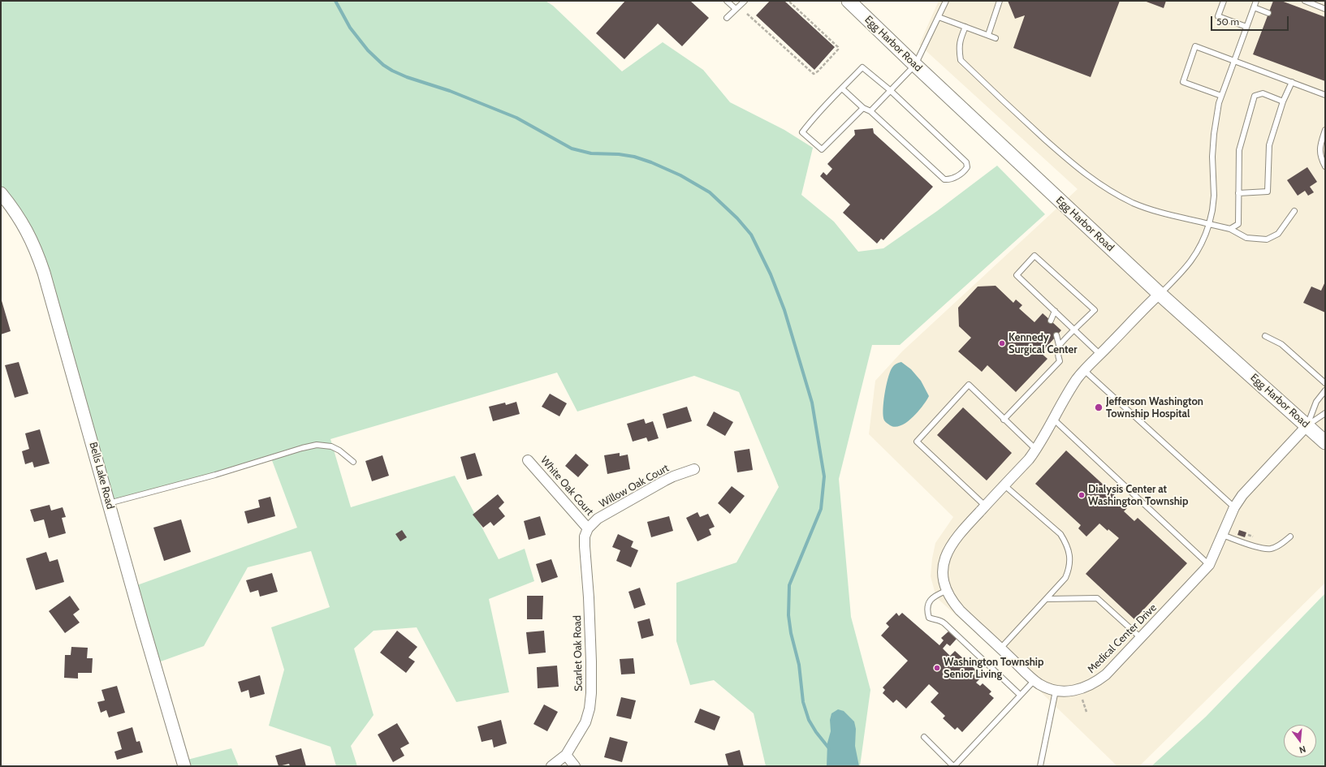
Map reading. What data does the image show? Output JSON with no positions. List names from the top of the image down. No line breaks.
{"streets":{"main road":["Egg Harbor Road"],"street":["Bells Lake Road","White Oak Court","Willow Oak Court","Medical Center Drive","Scarlet Oak Road"]},"crossings":[["Egg Harbor Road","Medical Center Drive"],["White Oak Court","Willow Oak Court"],["White Oak Court","Scarlet Oak Road"],["Willow Oak Court","Scarlet Oak Road"]],"places":["Kennedy Surgical Center","Jefferson Washington Township Hospital","Dialysis Center at Washington Township","Washington Township Senior Living"],"scale_bar":"50 m","north":"bottom"}
